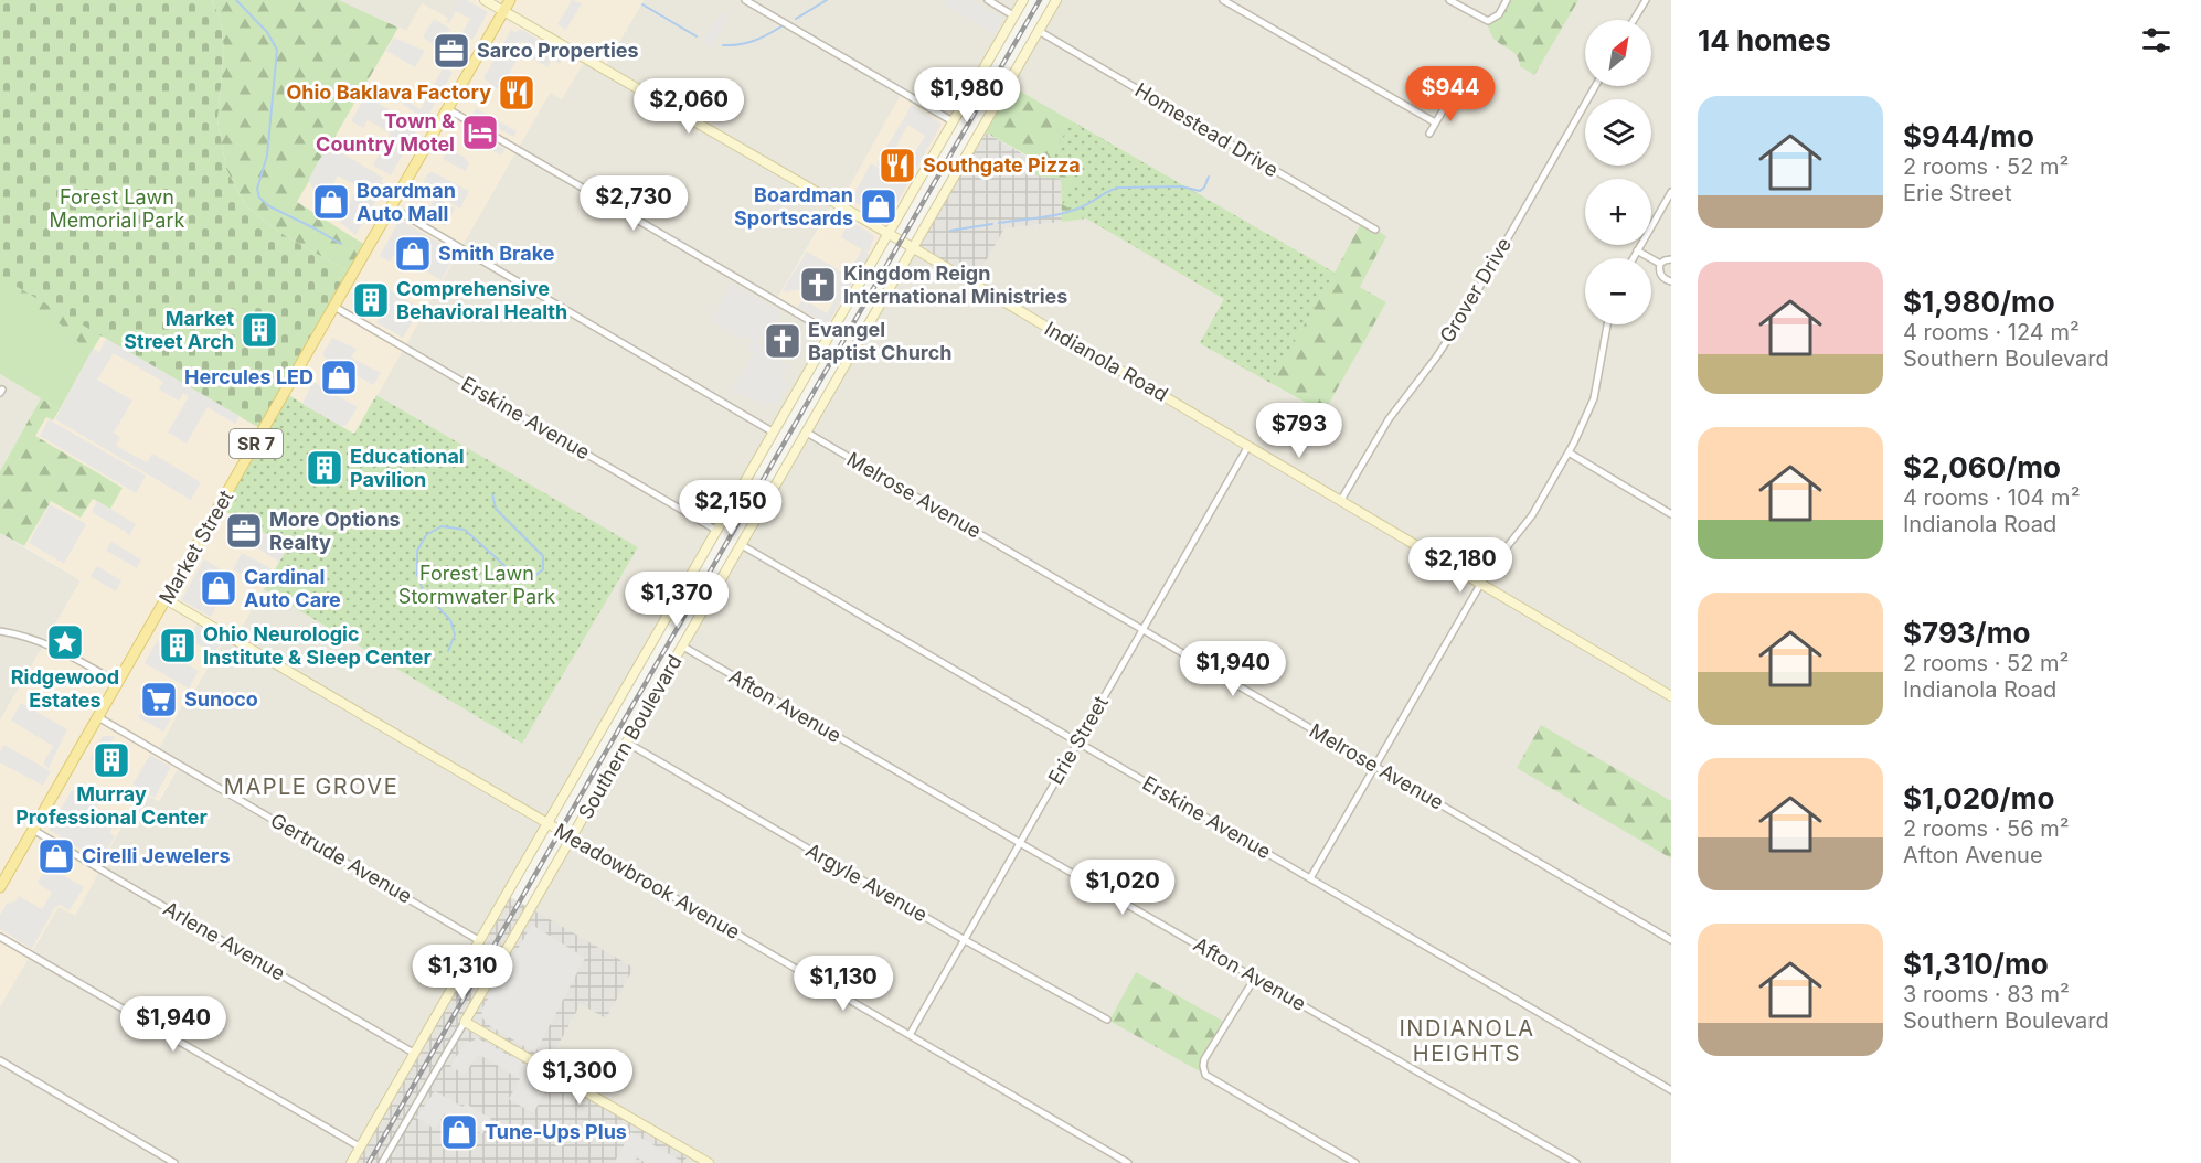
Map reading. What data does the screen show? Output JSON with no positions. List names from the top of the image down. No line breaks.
{"streets":{"main road":["SR 7","Market Street"],"street":["Homestead Drive","Grover Drive","Indianola Road","Erskine Avenue","Melrose Avenue","Afton Avenue","Southern Boulevard","Erie Street","Gertrude Avenue","Meadowbrook Avenue","Argyle Avenue","Arlene Avenue"]},"crossings":[["Homestead Drive","Southern Boulevard"],["Grover Drive","Indianola Road"],["Indianola Road","Market Street"],["Indianola Road","Southern Boulevard"],["Indianola Road","Erie Street"],["Erskine Avenue","Market Street"],["Erskine Avenue","Southern Boulevard"],["Erskine Avenue","Erie Street"],["Melrose Avenue","Southern Boulevard"],["Melrose Avenue","Erie Street"],["Market Street","Gertrude Avenue"],["Market Street","Meadowbrook Avenue"],["Market Street","Arlene Avenue"],["Afton Avenue","Southern Boulevard"],["Afton Avenue","Erie Street"],["Southern Boulevard","Gertrude Avenue"],["Southern Boulevard","Meadowbrook Avenue"],["Southern Boulevard","Argyle Avenue"],["Southern Boulevard","Arlene Avenue"],["Erie Street","Meadowbrook Avenue"],["Erie Street","Argyle Avenue"]],"districts":["MAPLE GROVE","INDIANOLA HEIGHTS"],"parks":["Forest Lawn Memorial Park","Forest Lawn Stormwater Park"],"places":{"office":["Sarco Properties","More Options Realty"],"restaurant":["Ohio Baklava Factory","Southgate Pizza"],"hotel":["Town & Country Motel"],"shop":["Boardman Auto Mall","Boardman Sportscards","Smith Brake","Hercules LED","Cardinal Auto Care","Cirelli Jewelers","Tune-Ups Plus"],"church":["Kingdom Reign International Ministries","Evangel Baptist Church"],"building":["Comprehensive Behavioral Health","Market Street Arch","Educational Pavilion","Ohio Neurologic Institute & Sleep Center","Murray Professional Center"],"place":["Ridgewood Estates"],"supermarket":["Sunoco"]},"north":"top right","page":{"heading":"14 homes","map_buttons":["+","−"],"price":["$944","$1,980","$2,060","$2,730","$793","$2,150","$2,180","$1,370","$1,940","$1,020","$1,310","$1,130","$1,940","$1,300"],"list":[{"name":"$944/mo","note":"2 rooms · 52 m² · Erie Street"},{"name":"$1,980/mo","note":"4 rooms · 124 m² · Southern Boulevard"},{"name":"$2,060/mo","note":"4 rooms · 104 m² · Indianola Road"},{"name":"$793/mo","note":"2 rooms · 52 m² · Indianola Road"},{"name":"$1,020/mo","note":"2 rooms · 56 m² · Afton Avenue"},{"name":"$1,310/mo","note":"3 rooms · 83 m² · Southern Boulevard"}]}}
